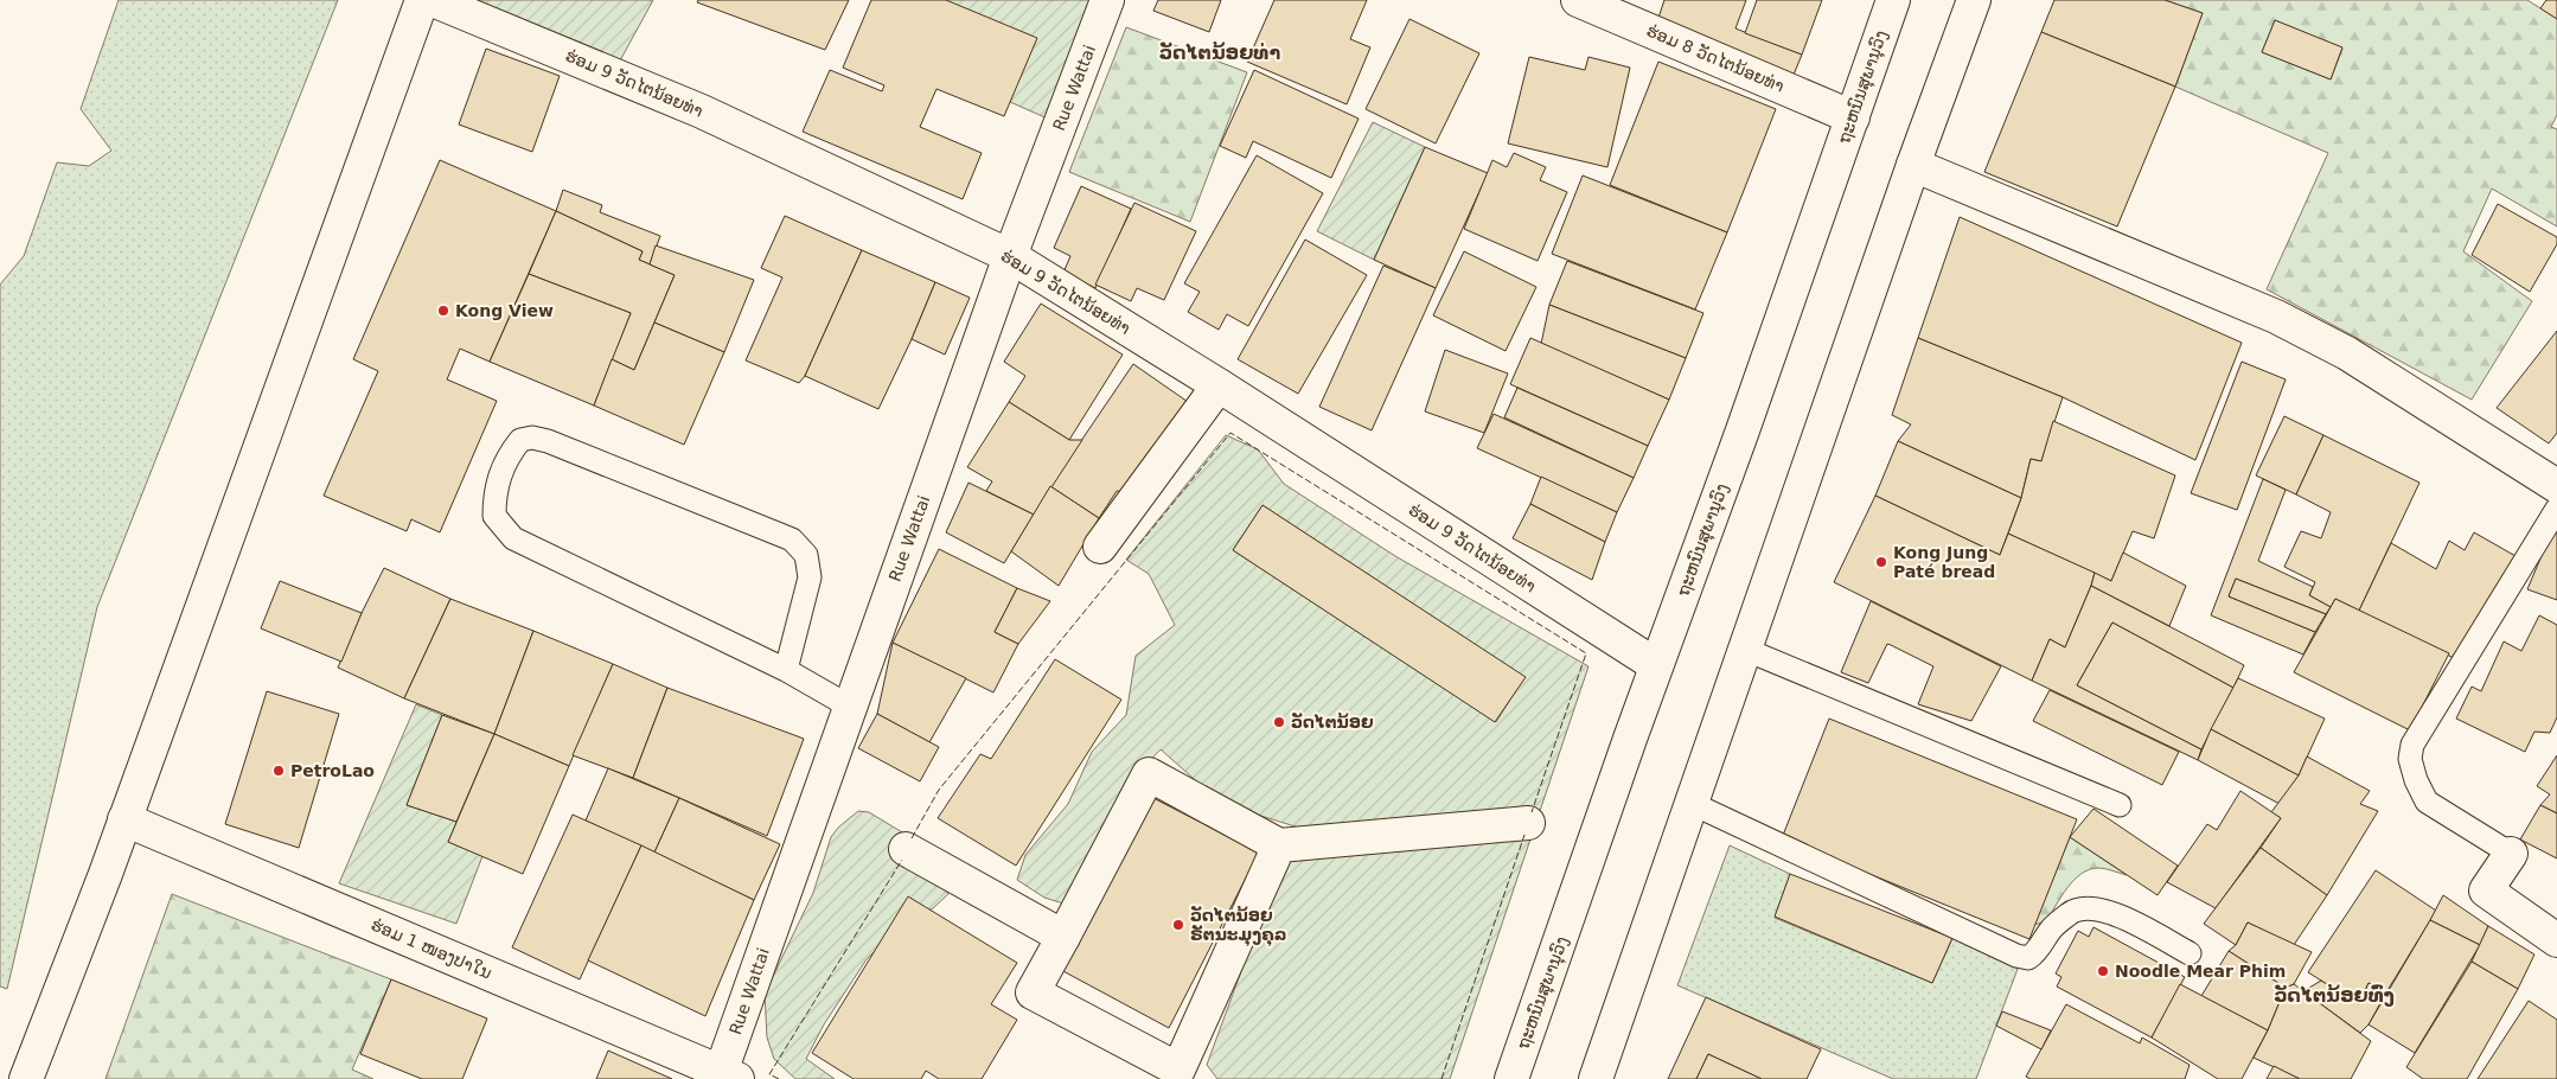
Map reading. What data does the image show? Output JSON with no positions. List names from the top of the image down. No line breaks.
{"streets":{"main road":["ຮ່ອມ 8 ວັດໄຕນ້ອຍທ່າ","ຮ່ອມ 9 ວັດໄຕນ້ອຍທ່າ","ຖະຫນົນສຸພານຸວົງ","Rue Wattai","ຮ່ອມ 1 ໜອງປາໃນ"]},"crossings":[["ຮ່ອມ 8 ວັດໄຕນ້ອຍທ່າ","ຖະຫນົນສຸພານຸວົງ"],["ຮ່ອມ 9 ວັດໄຕນ້ອຍທ່າ","ຖະຫນົນສຸພານຸວົງ"],["ຮ່ອມ 9 ວັດໄຕນ້ອຍທ່າ","Rue Wattai"],["Rue Wattai","ຮ່ອມ 1 ໜອງປາໃນ"]],"districts":["ວັດໄຕນ້ອຍທ່າ","ວັດໄຕນ້ອຍທົ່ງ"],"places":["Kong View","Kong Jung Paté bread","ວັດໄຕນ້ອຍ","PetroLao","ວັດໄຕນ້ອຍ ຣັຕນະມຸງຄຸລ","Noodle Mear Phim"]}
